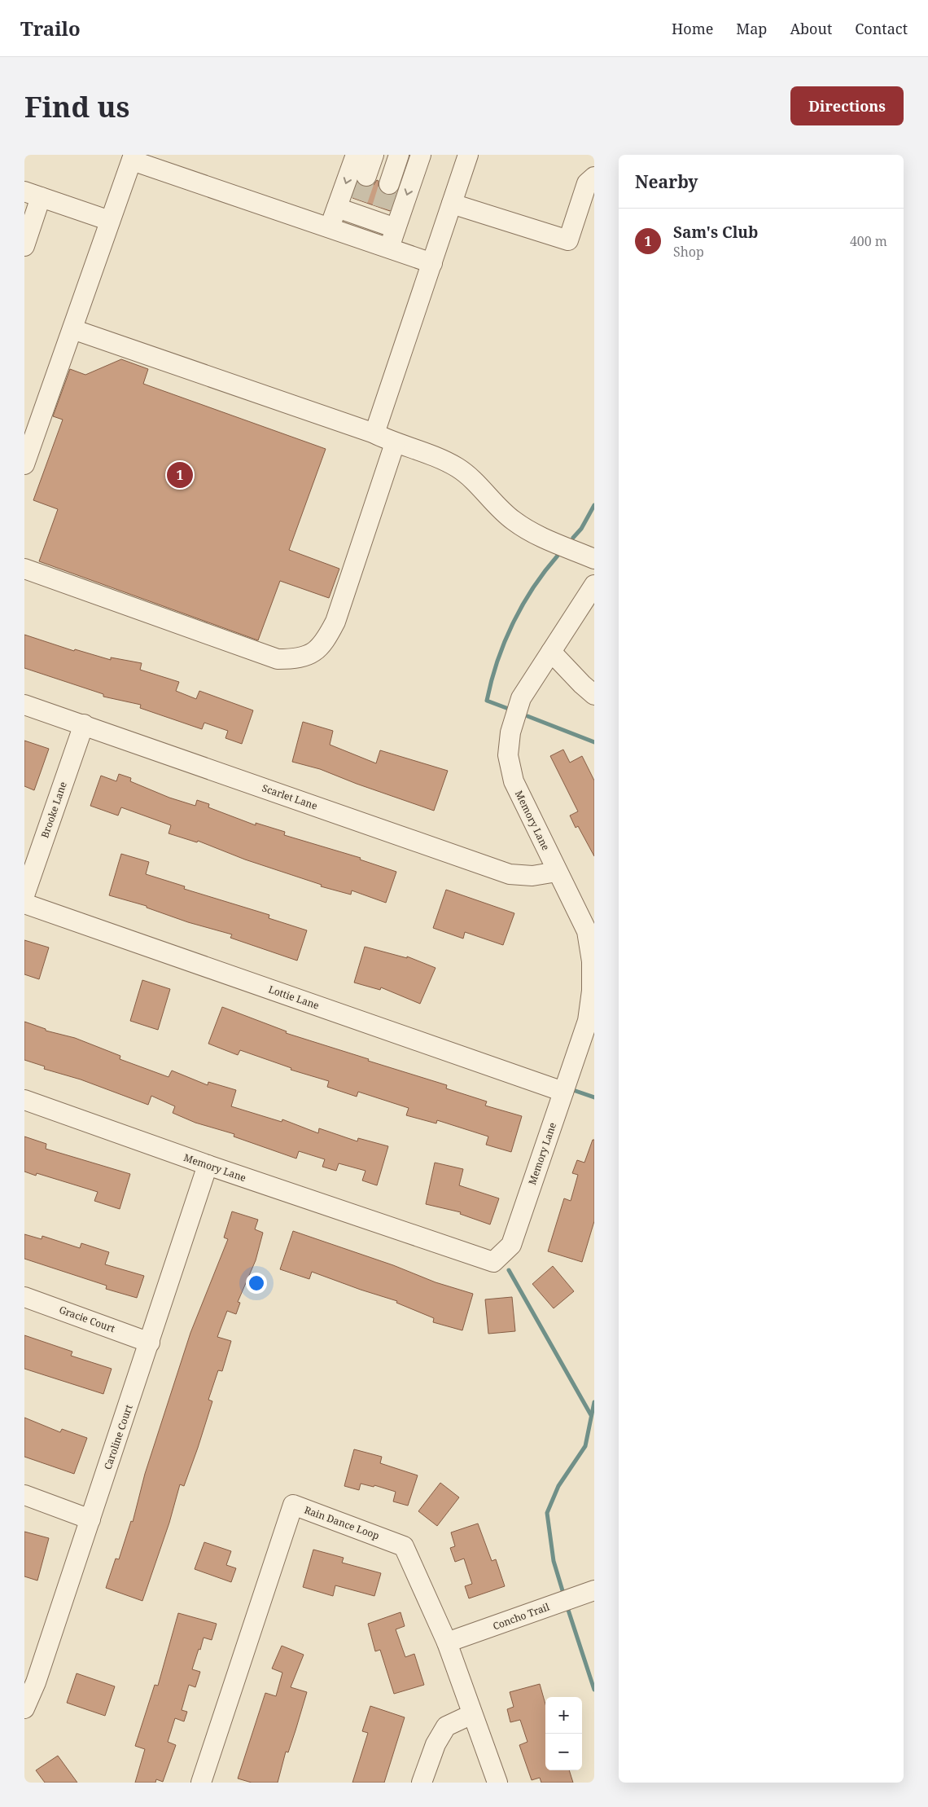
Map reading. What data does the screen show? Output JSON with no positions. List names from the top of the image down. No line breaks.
{"streets":{"street":["Scarlet Lane","Brooke Lane","Memory Lane","Lottie Lane","Gracie Court","Caroline Court","Rain Dance Loop","Concho Trail"]},"crossings":[["Scarlet Lane","Brooke Lane"],["Scarlet Lane","Memory Lane"],["Memory Lane","Lottie Lane"],["Memory Lane","Caroline Court"],["Gracie Court","Caroline Court"],["Rain Dance Loop","Concho Trail"]],"page":{"header":"Trailo","nav":["Home","Map","About","Contact"],"buttons":"Directions","title":"Find us","heading":"Nearby","list":[{"mark":"1","name":"Sam's Club","note":"Shop","value":"400 m"}],"pins":"1","map_buttons":["+","−"]}}
